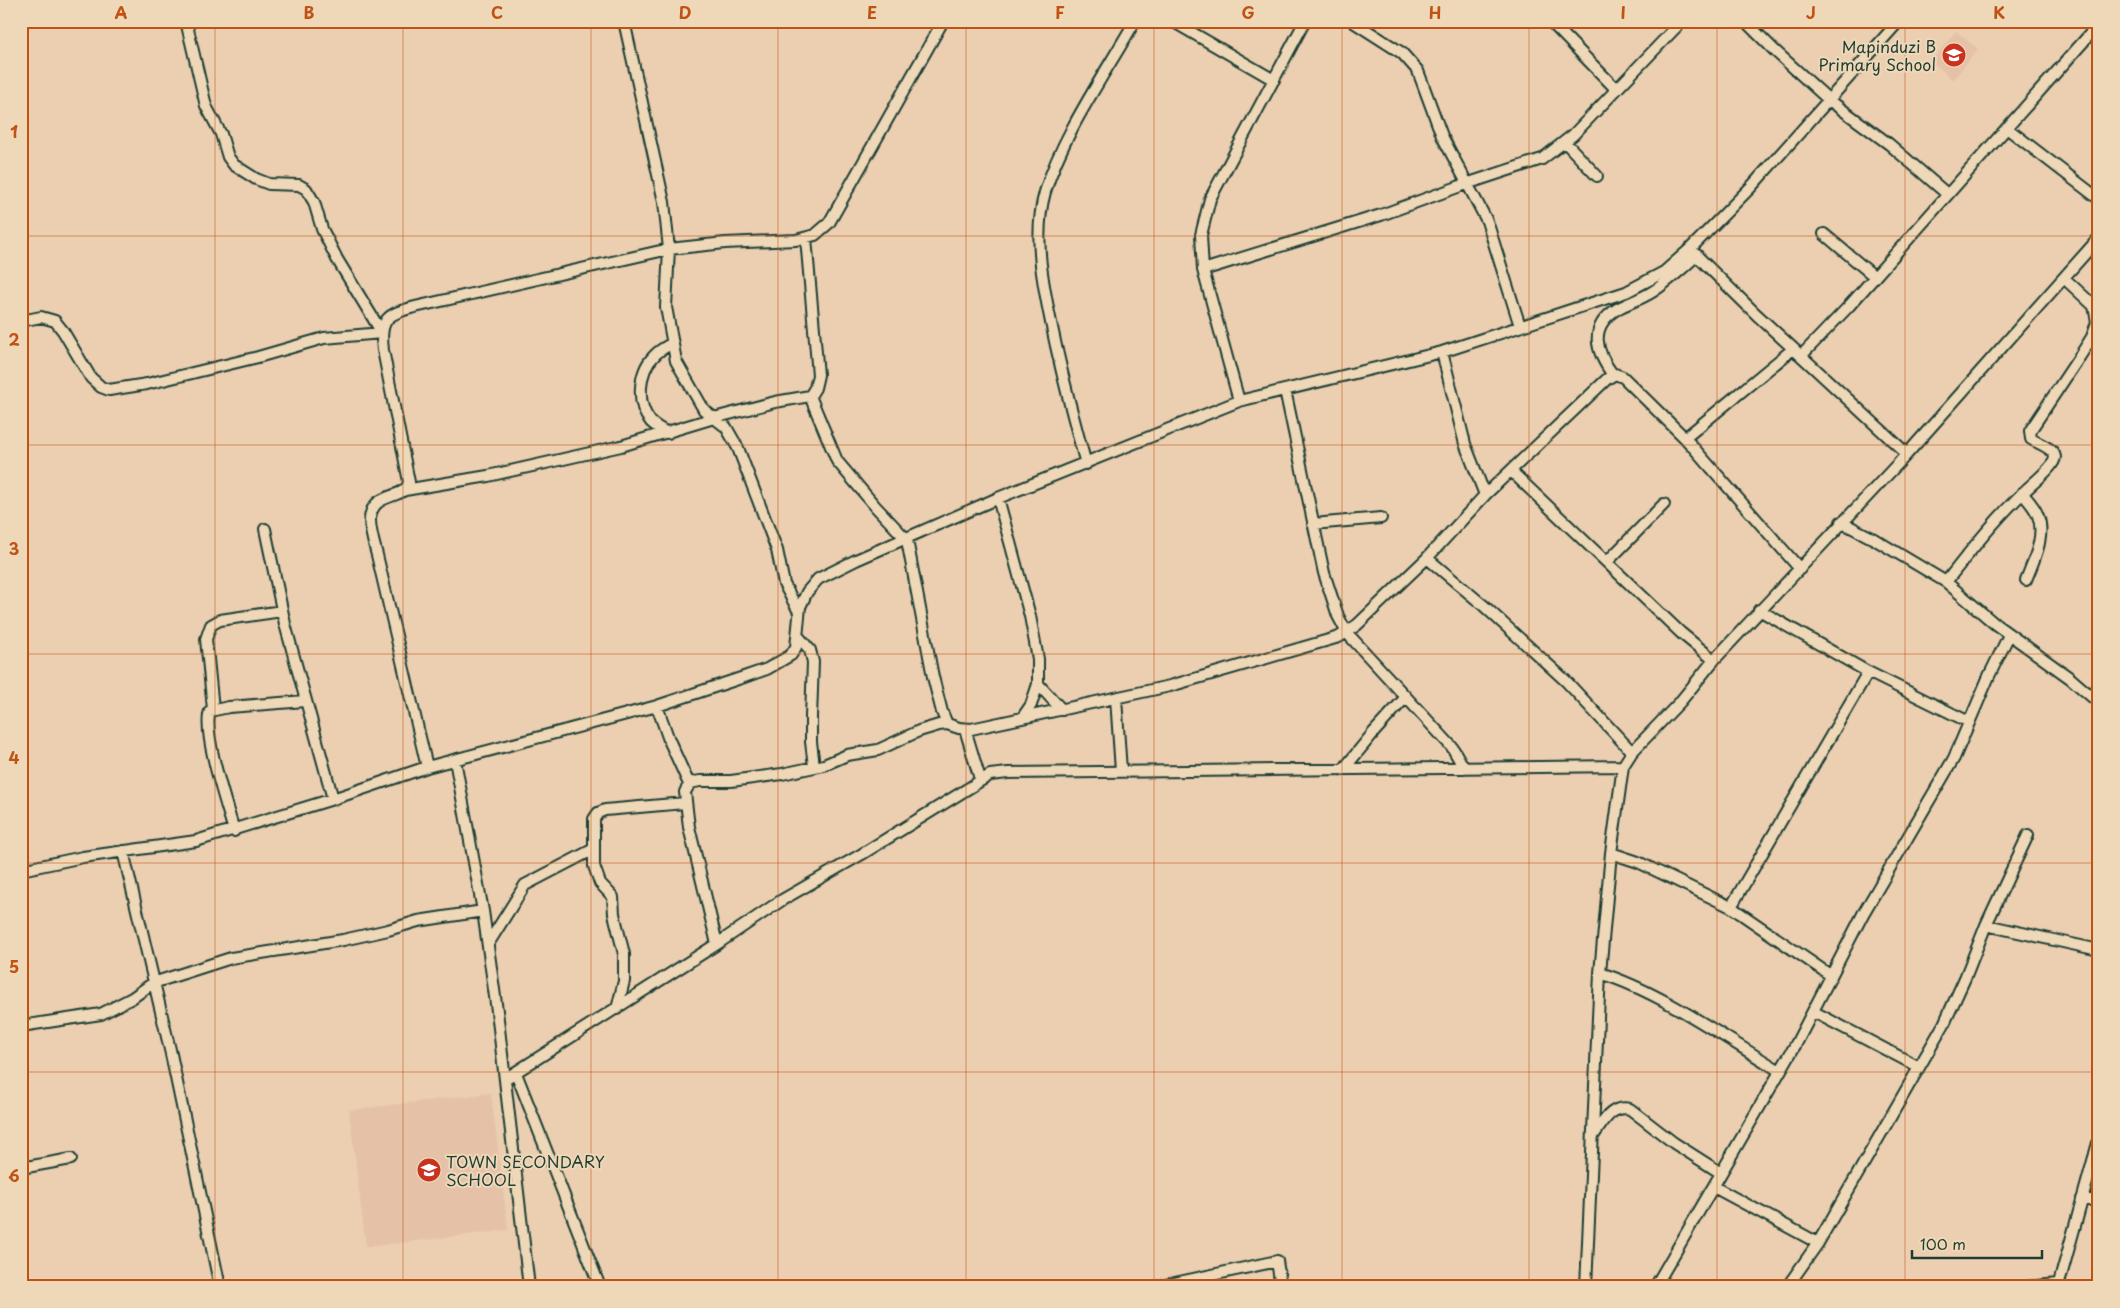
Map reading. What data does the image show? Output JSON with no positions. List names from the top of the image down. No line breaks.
{"places":{"school or university":["Mapinduzi B Primary School","TOWN SECONDARY SCHOOL"]},"scale_bar":"100 m","grid":{"columns":["A","B","C","D","E","F","G","H","I","J","K"],"rows":["1","2","3","4","5","6"]}}
